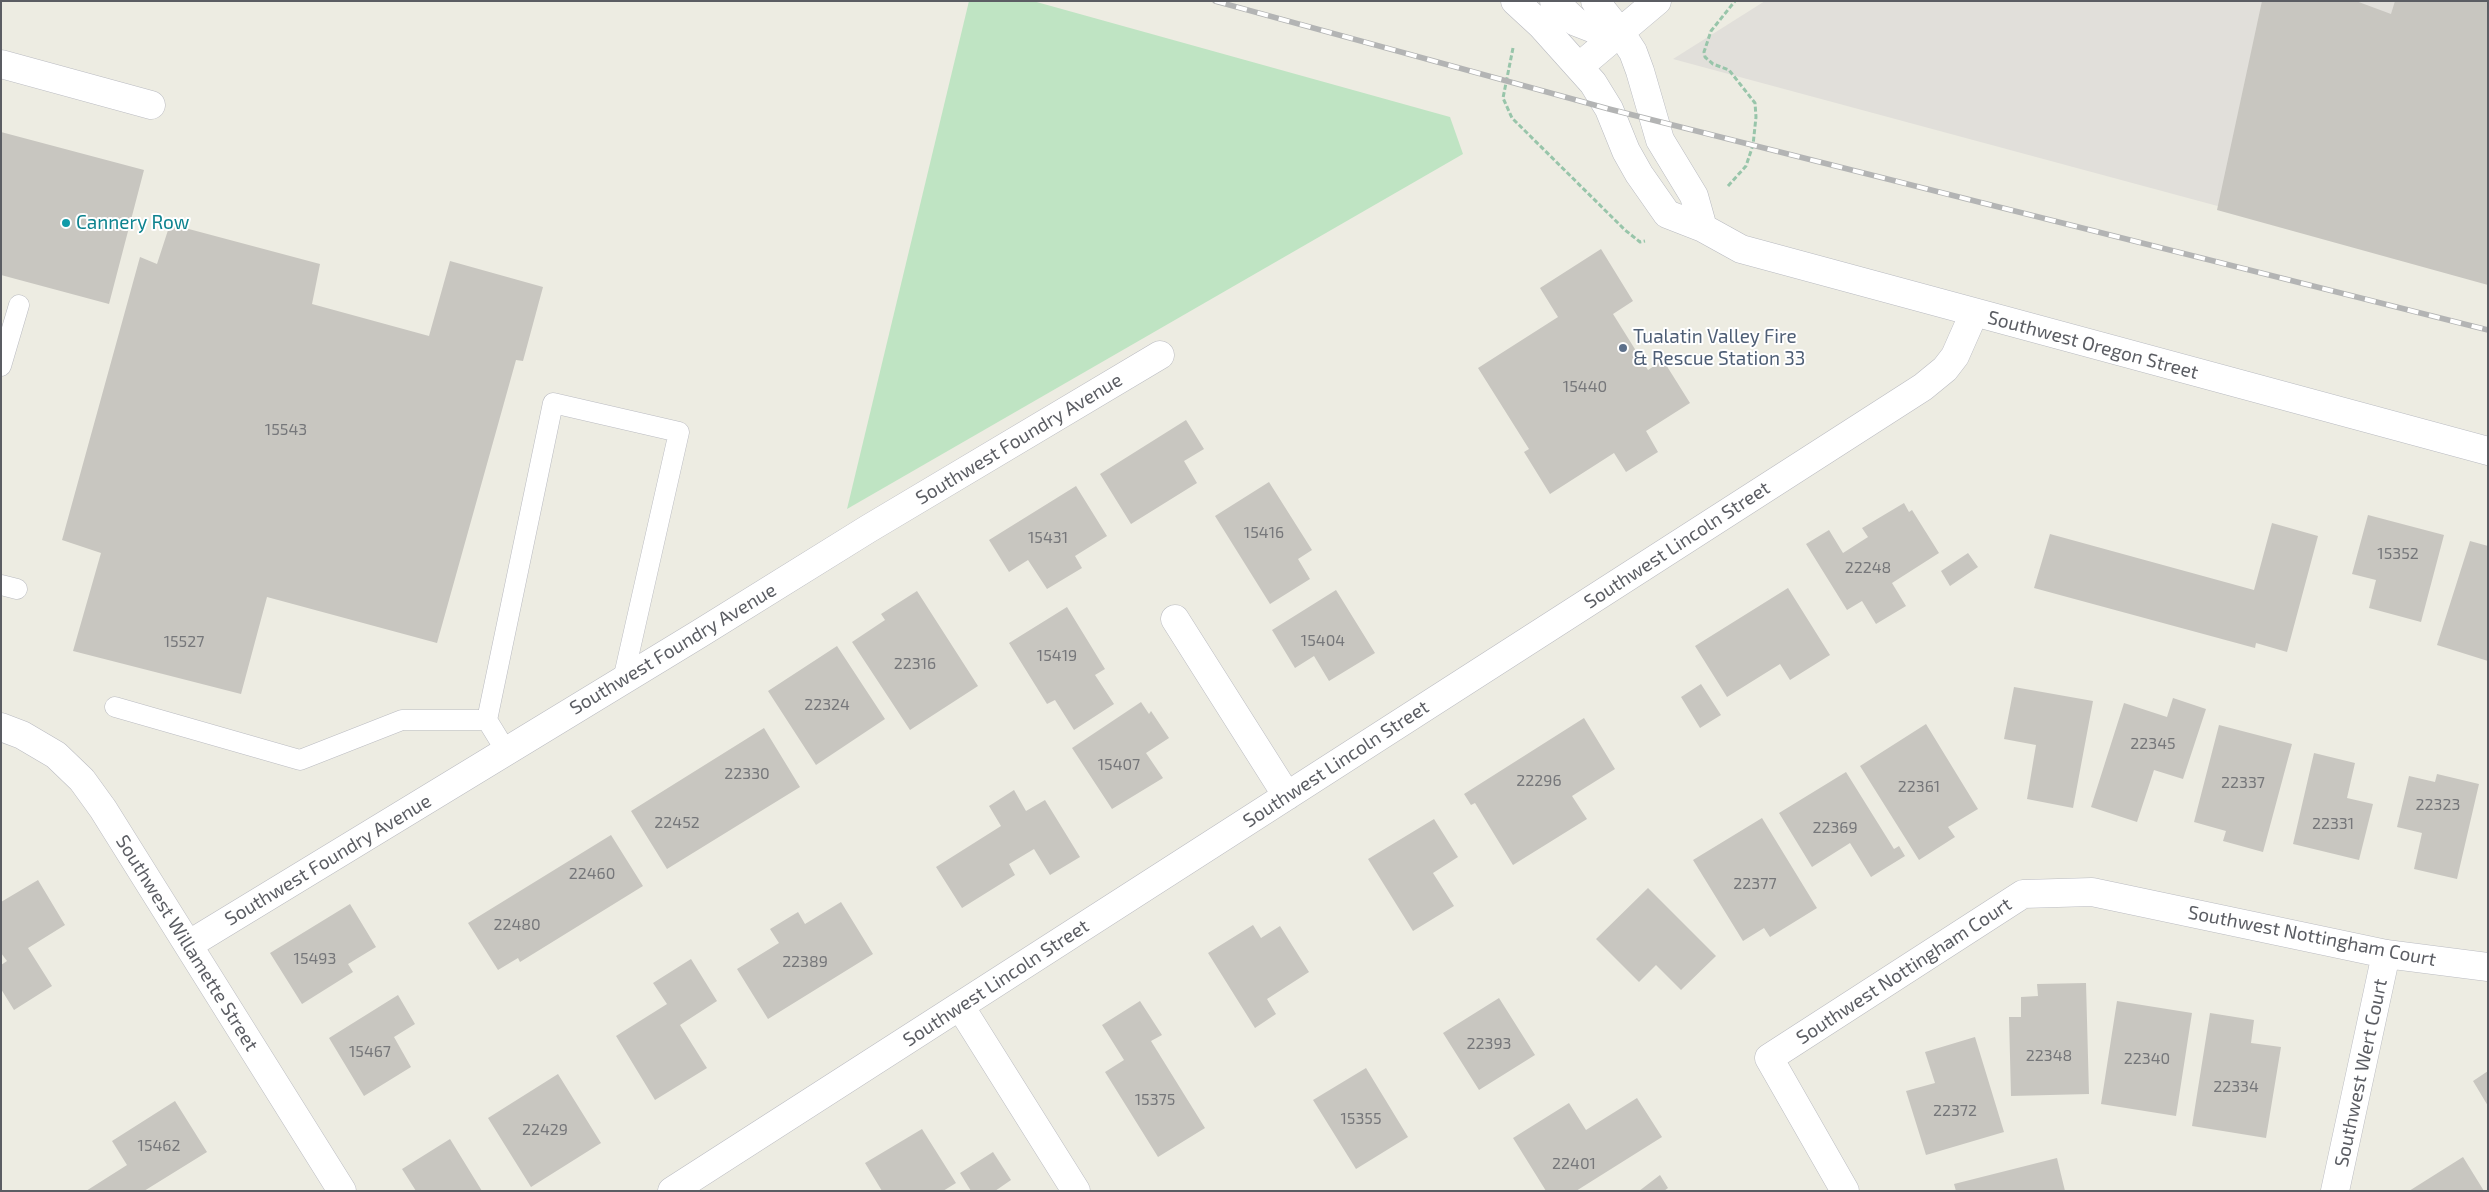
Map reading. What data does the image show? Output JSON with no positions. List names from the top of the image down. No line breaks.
{"streets":{"street":["Southwest Oregon Street","Southwest Foundry Avenue","Southwest Lincoln Street","Southwest Nottingham Court","Southwest Willamette Street","Southwest Wert Court"]},"crossings":[["Southwest Oregon Street","Southwest Lincoln Street"],["Southwest Foundry Avenue","Southwest Willamette Street"],["Southwest Nottingham Court","Southwest Wert Court"]],"places":["Cannery Row","Tualatin Valley Fire & Rescue Station 33"],"house_numbers":["15440","15543","15416","15431","15352","22248","15404","15527","15419","22316","22324","22345","15407","22330","22296","22337","22361","22323","22452","22331","22369","22460","22377","22480","15493","22389","22393","15467","22348","22340","22334","15375","22372","15355","22429","15462","22401"]}
